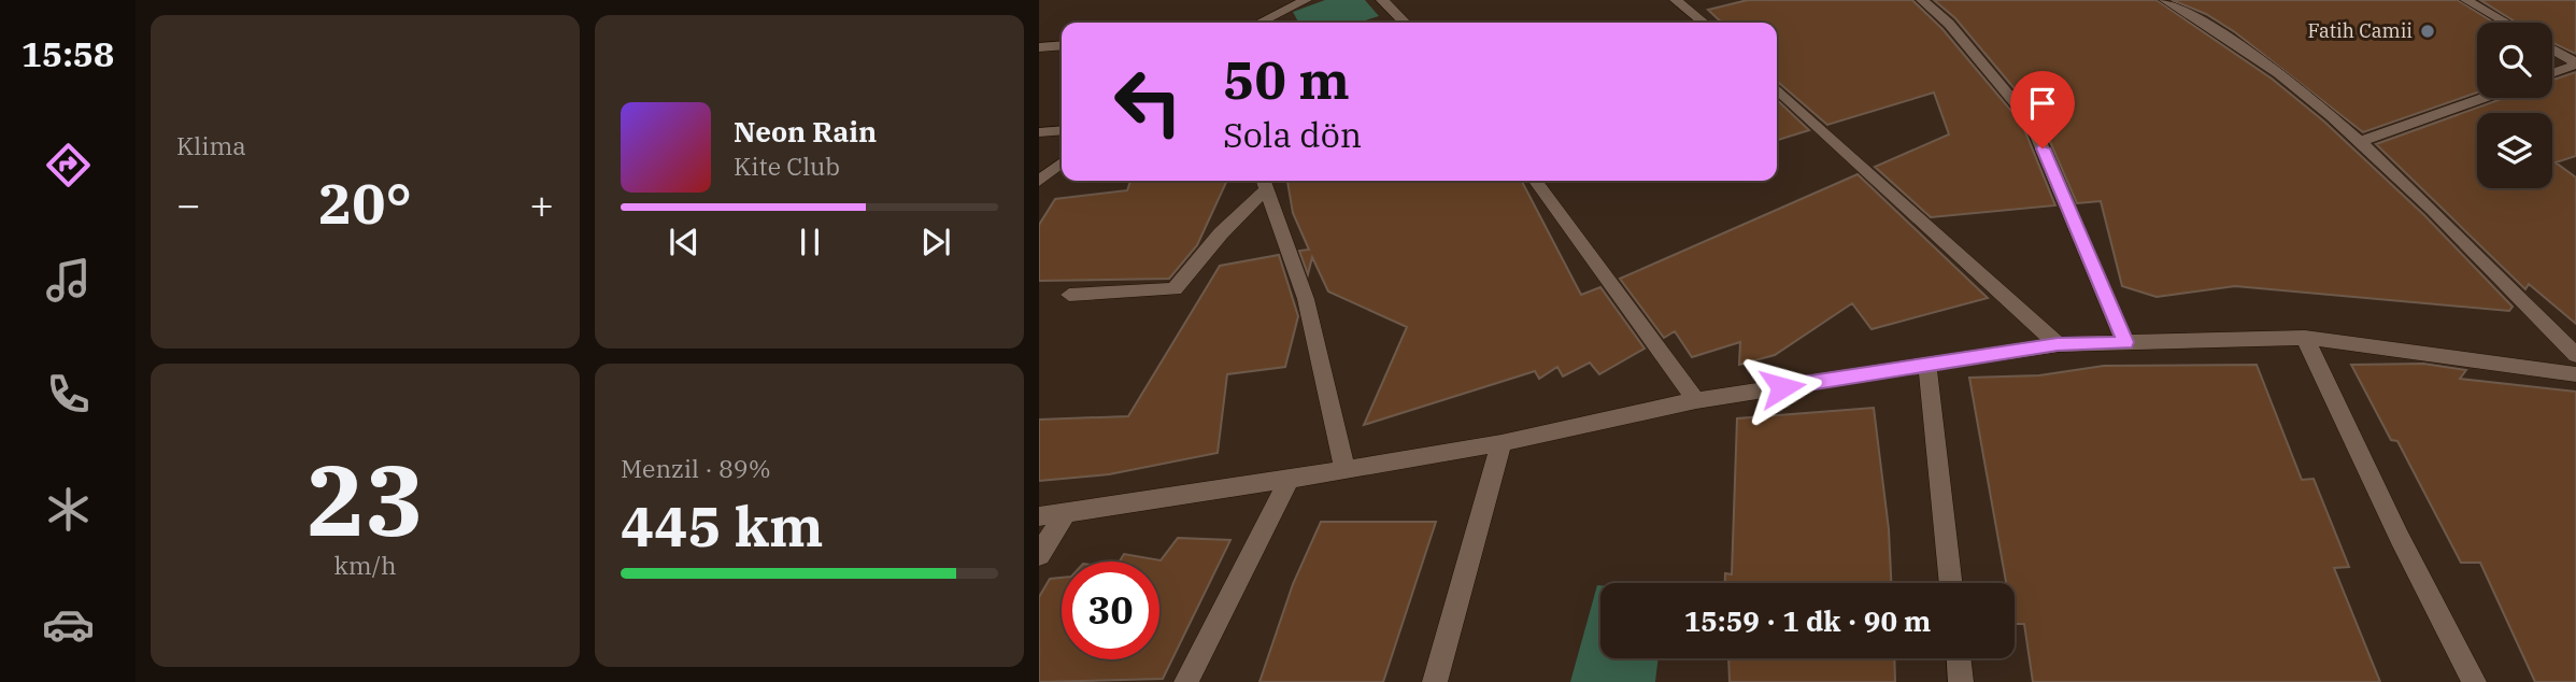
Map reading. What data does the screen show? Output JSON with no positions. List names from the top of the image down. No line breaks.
{"places":["Fatih Camii"],"page":{"tabs":"15:58","tile":["Klima",["23","km/h"],["Menzil · 89%","445 km"]],"turn":["50 m","Sola dön"],"song":["Neon Rain","Kite Club"],"heat":["−","20°","+"],"limit":"30","trip":"15:59 · 1 dk · 90 m"}}
